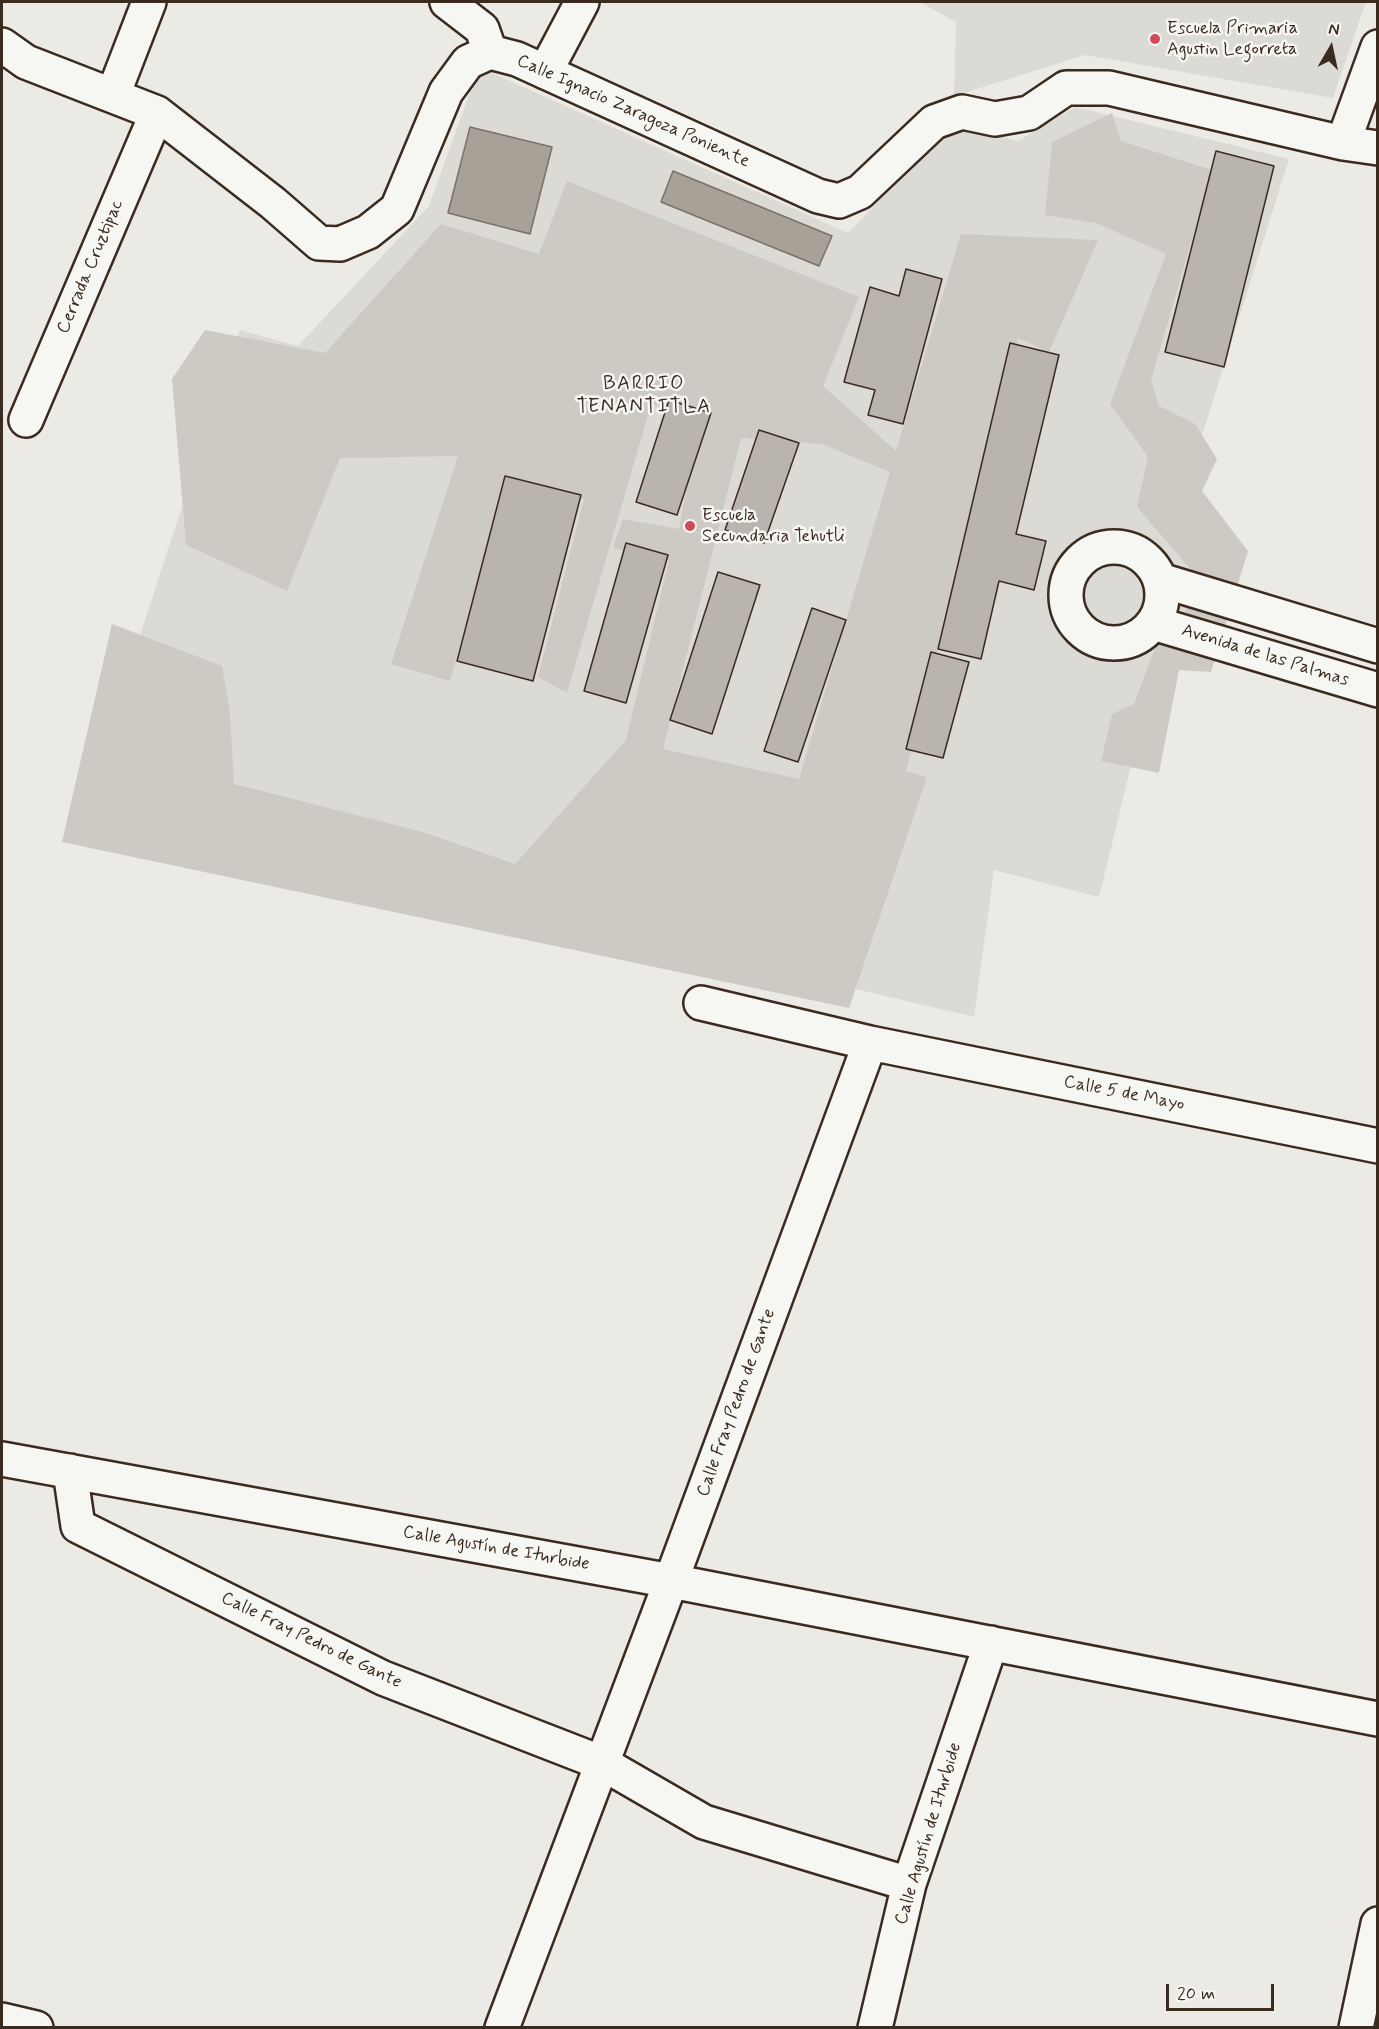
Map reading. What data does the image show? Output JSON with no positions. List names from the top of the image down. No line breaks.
{"streets":{"street":["Calle Ignacio Zaragoza Poniente","Cerrada Cruztipac","Avenida de las Palmas","Calle 5 de Mayo","Calle Fray Pedro de Gante","Calle Agustín de Iturbide"]},"crossings":[["Calle 5 de Mayo","Calle Fray Pedro de Gante"],["Calle Fray Pedro de Gante","Calle Agustín de Iturbide"]],"districts":["BARRIO TENANTITLA"],"places":["Escuela Primaria Agustin Legorreta","Escuela Secundaria Tehutli"],"scale_bar":"20 m","north":"top"}
